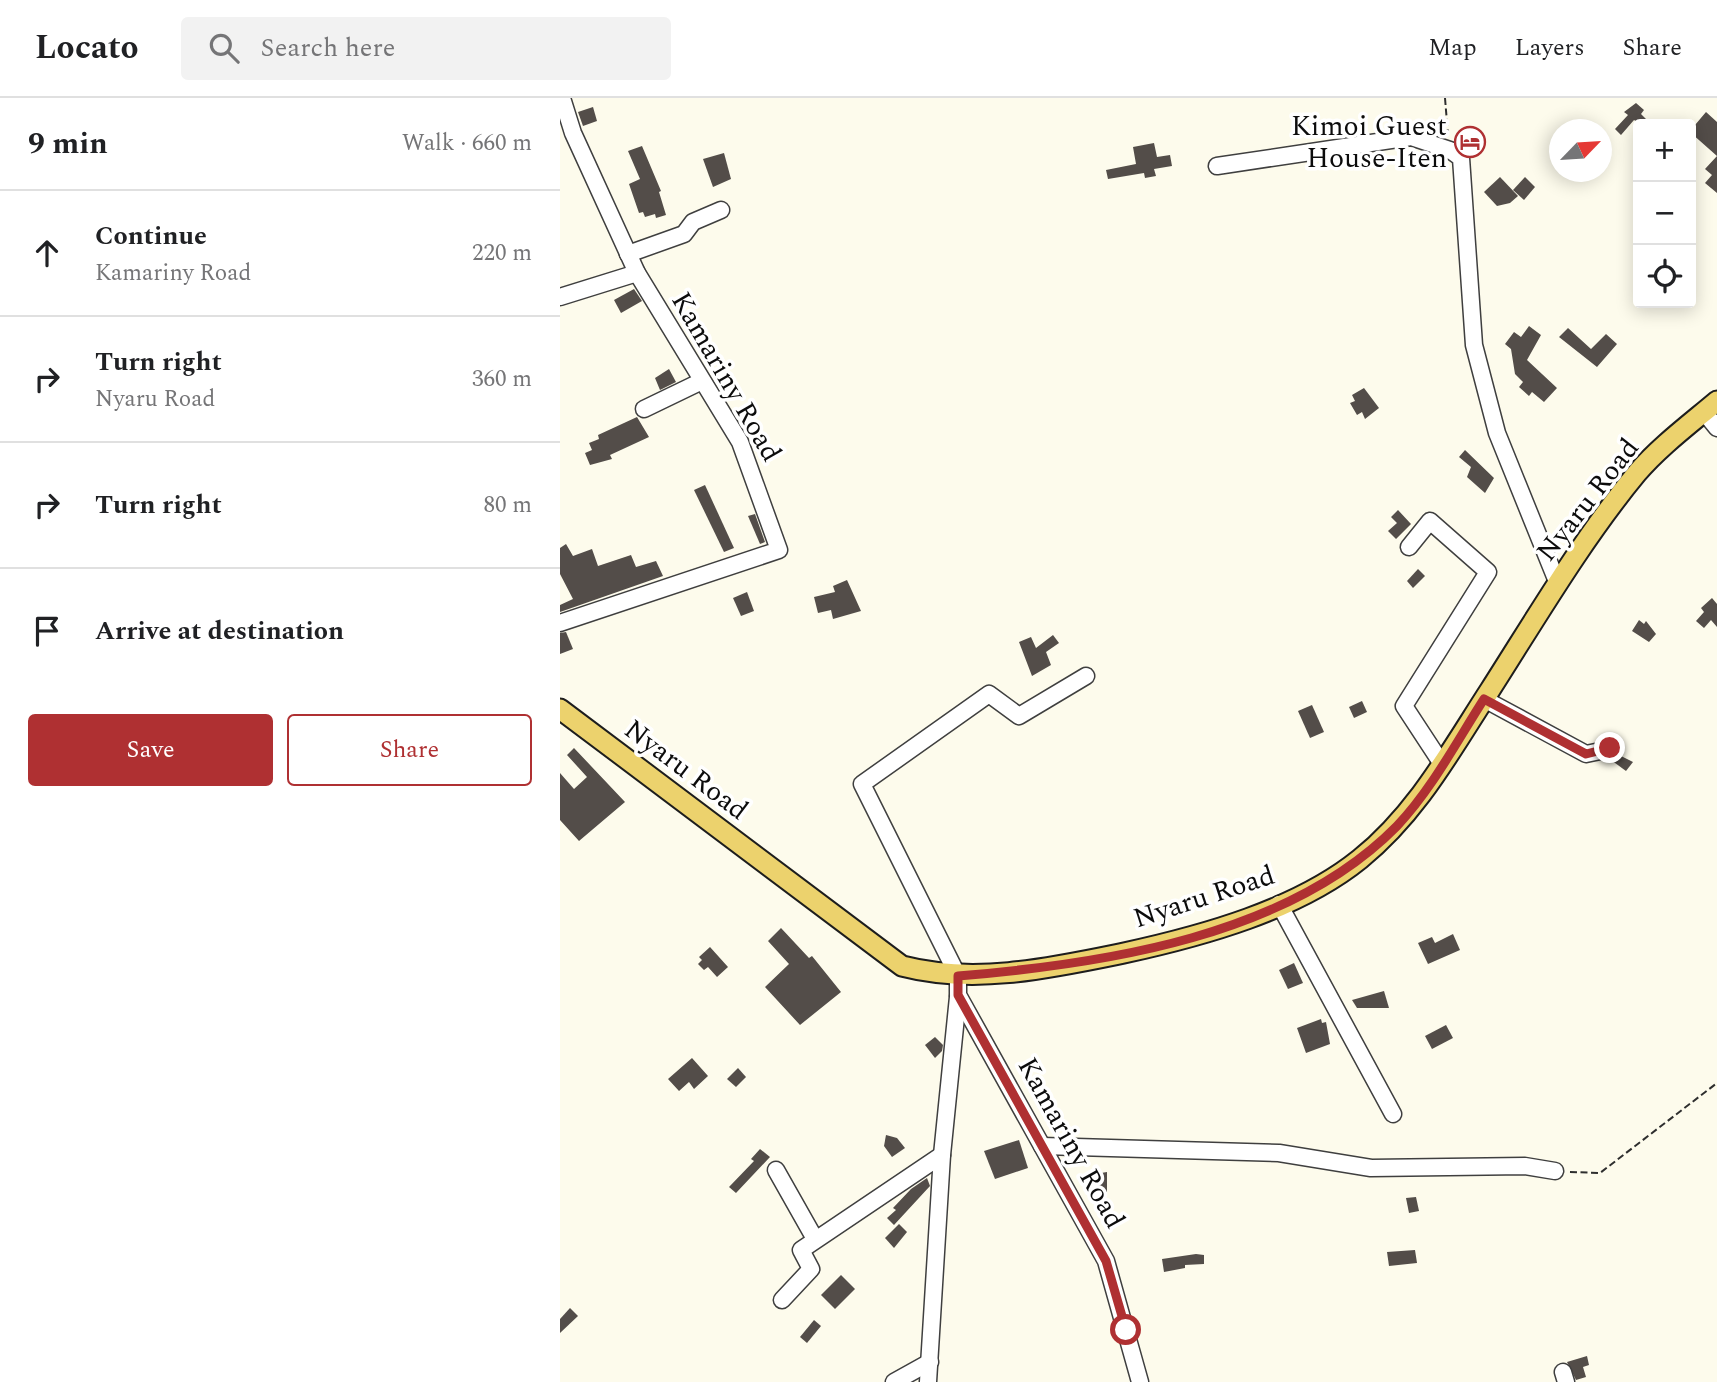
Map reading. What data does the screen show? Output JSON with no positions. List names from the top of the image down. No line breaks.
{"streets":{"main road":["Nyaru Road"],"street":["Kamariny Road"]},"crossings":[["Kamariny Road","Nyaru Road"]],"places":{"hotel":["Kimoi Guest House-Iten"]},"north":"top right","page":{"header":"Locato","search":"Search here","nav":["Map","Layers","Share"],"heading":["9 min","Walk · 660 m"],"map_buttons":["+","−"],"list":[["Continue","Kamariny Road","220 m"],["Turn right","Nyaru Road","360 m"],["Turn right","80 m"],"Arrive at destination"],"buttons":["Save","Share"]}}
